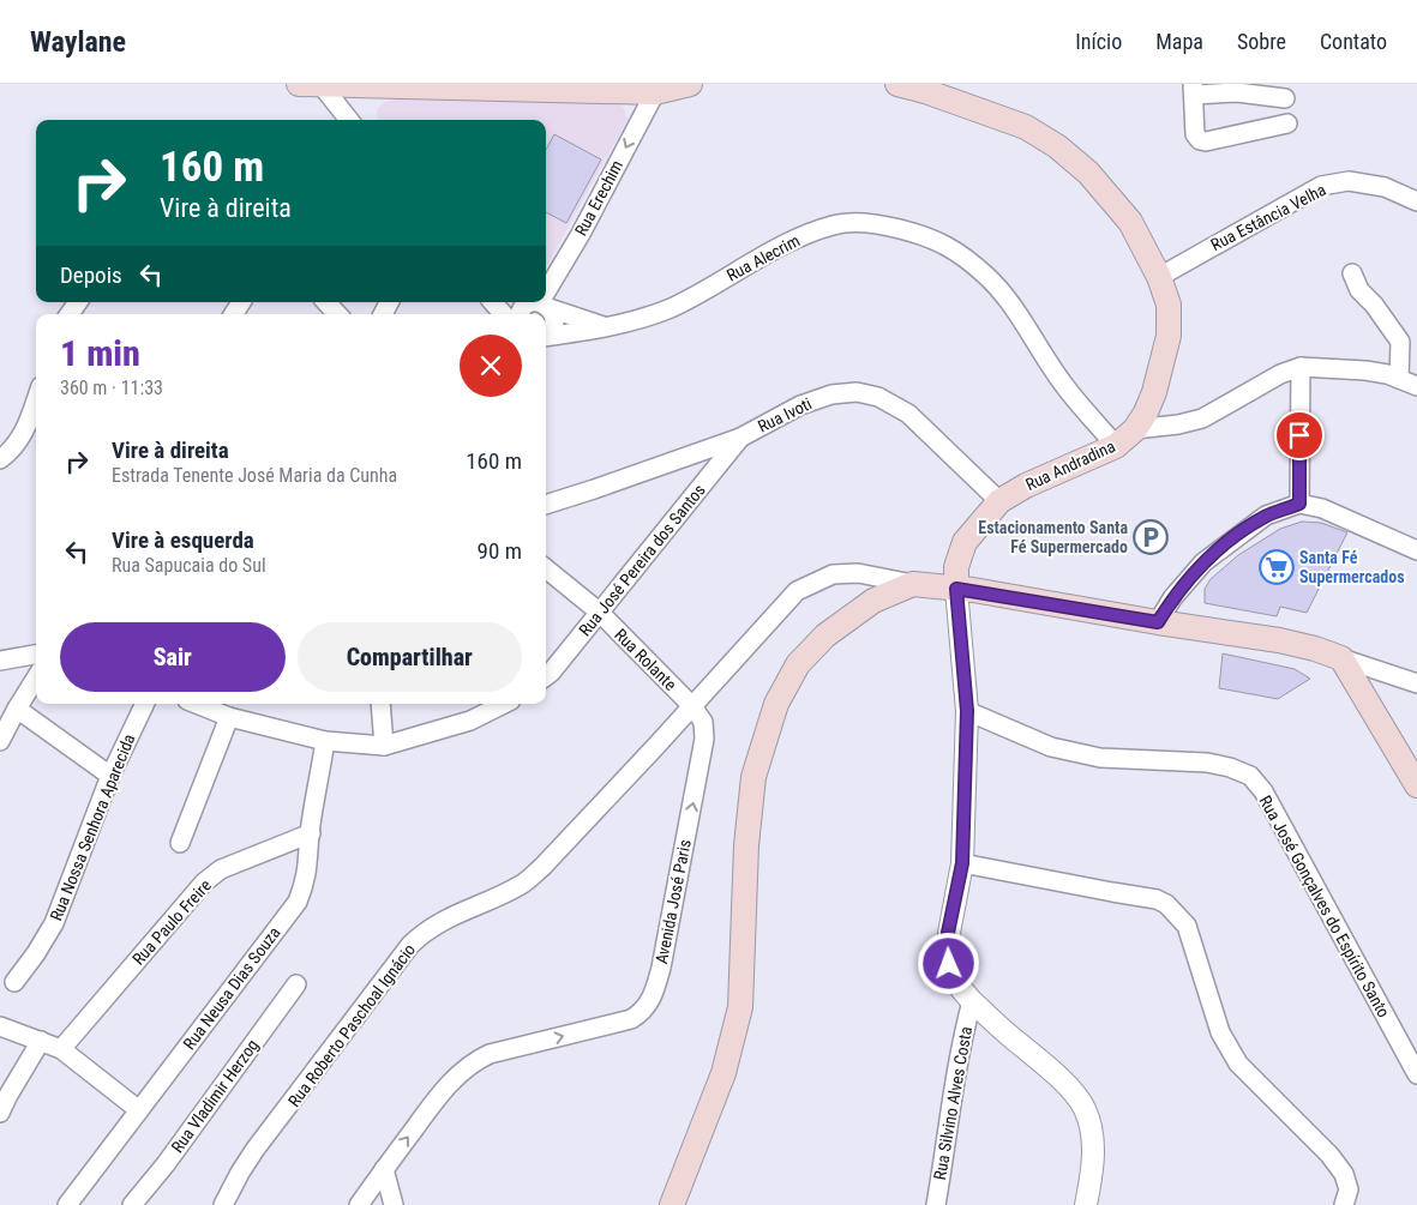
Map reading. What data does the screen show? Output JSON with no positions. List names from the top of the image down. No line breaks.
{"streets":{"main road":["Rua Andradina"],"street":["Rua Erechim","Rua Estância Velha","Rua Alecrim","Rua Ivoti","Rua José Pereira dos Santos","Rua Rolante","Rua Nossa Senhora Aparecida","Avenida José Paris","Rua José Gonçalves do Espírito Santo","Rua Paulo Freire","Rua Neusa Dias Souza","Rua Roberto Paschoal Ignácio","Rua Vladimir Herzog","Rua Silvino Alves Costa"]},"crossings":[["Rua Estância Velha","Rua Andradina"],["Rua Alecrim","Rua Andradina"],["Rua Ivoti","Rua Andradina"],["Rua Ivoti","Rua José Pereira dos Santos"],["Rua José Pereira dos Santos","Rua Rolante"],["Rua Rolante","Avenida José Paris"],["Rua Rolante","Rua Roberto Paschoal Ignácio"],["Avenida José Paris","Rua Roberto Paschoal Ignácio"],["Rua Paulo Freire","Rua Neusa Dias Souza"]],"one_way":["Rua Erechim","Avenida José Paris"],"places":{"parking":["Estacionamento Santa Fé Supermercado"],"supermarket":["Santa Fé Supermercados"]},"page":{"header":"Waylane","nav":["Início","Mapa","Sobre","Contato"],"turn":["160 m","Vire à direita"],"then":"Depois","heading":["1 min","360 m · 11:33"],"list":[{"name":"Vire à direita","note":"Estrada Tenente José Maria da Cunha","value":"160 m"},{"name":"Vire à esquerda","note":"Rua Sapucaia do Sul","value":"90 m"}],"buttons":["Sair","Compartilhar"]}}
